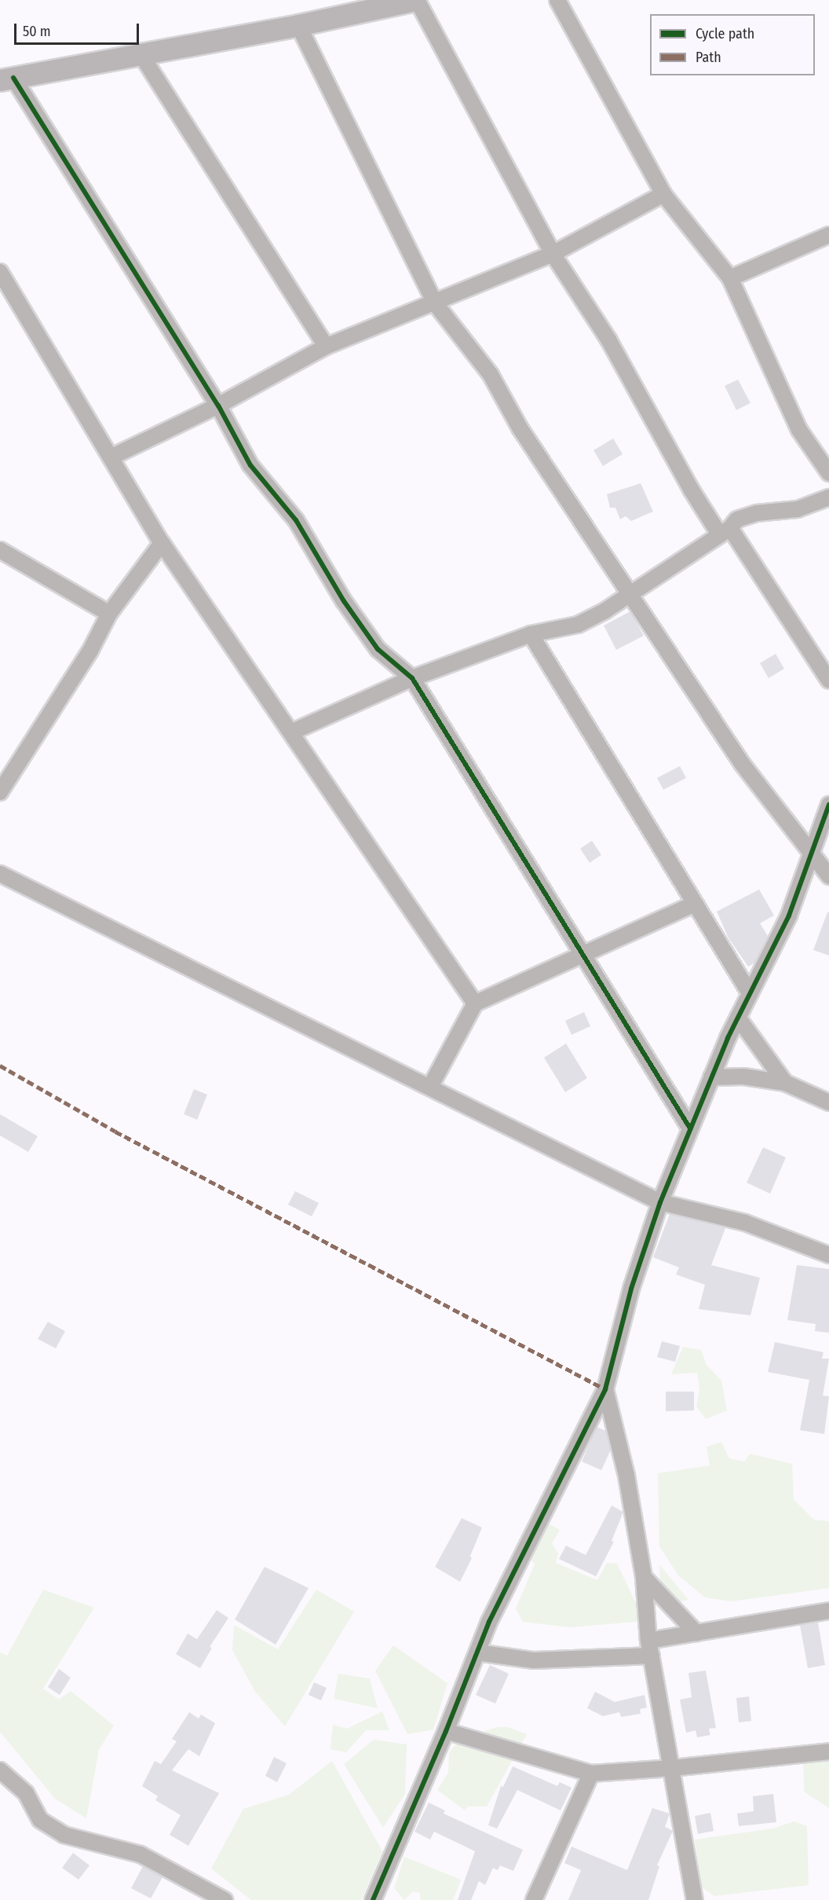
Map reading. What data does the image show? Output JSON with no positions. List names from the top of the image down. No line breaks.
{"legend":["Cycle path","Path"],"scale_bar":"50 m"}
